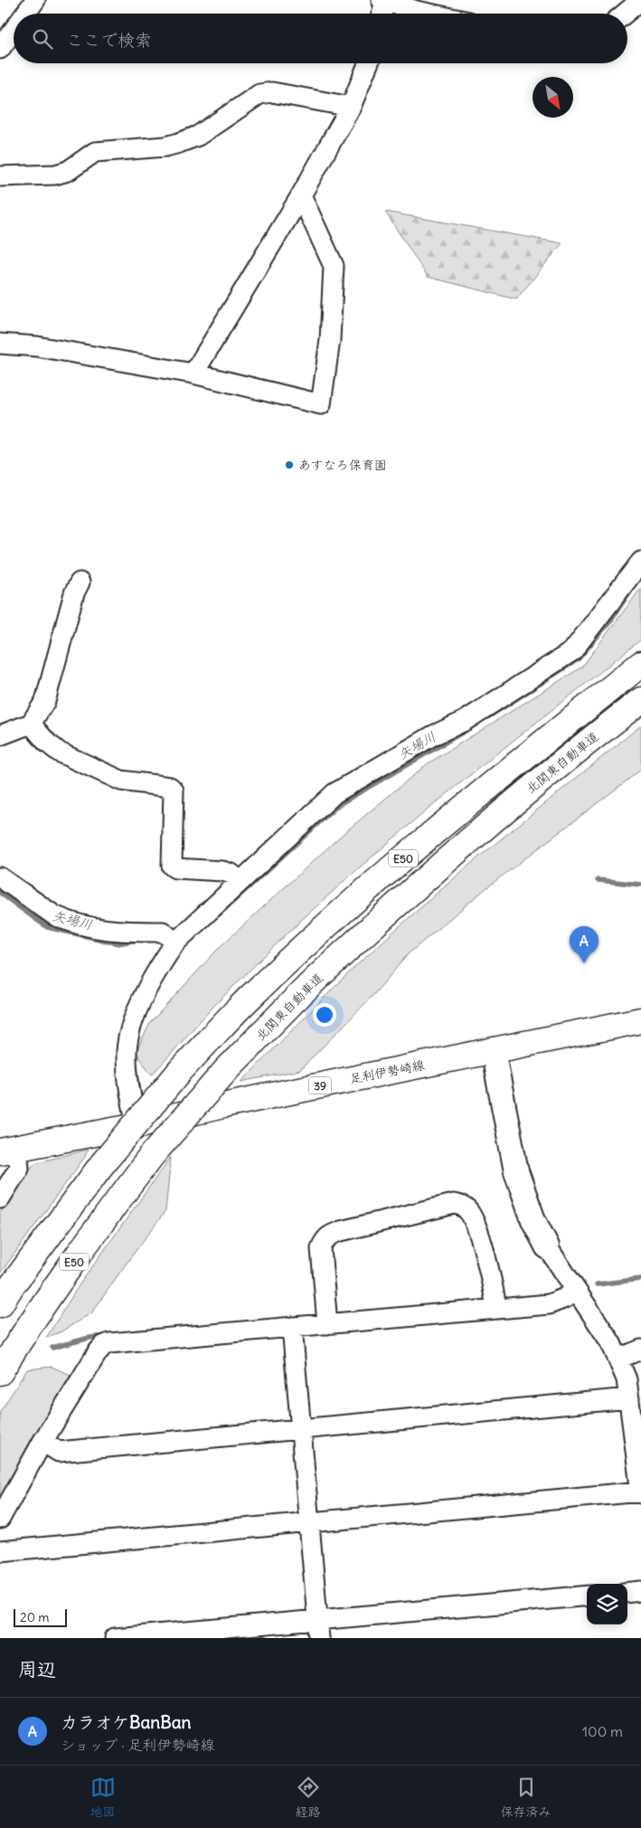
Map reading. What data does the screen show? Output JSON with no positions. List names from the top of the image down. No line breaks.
{"streets":{"main road":["北関東自動車道","E50","足利伊勢崎線","39"]},"water":["矢場川"],"places":["あすなろ保育園"],"scale_bar":"20 m","north":"bottom right","page":{"search":"ここで検索","pins":"A","scale":"20 m","heading":"周辺","list":[{"mark":"A","name":"カラオケBanBan","note":"ショップ · 足利伊勢崎線","value":"100 m"}],"nav":["地図","経路","保存済み"]}}
